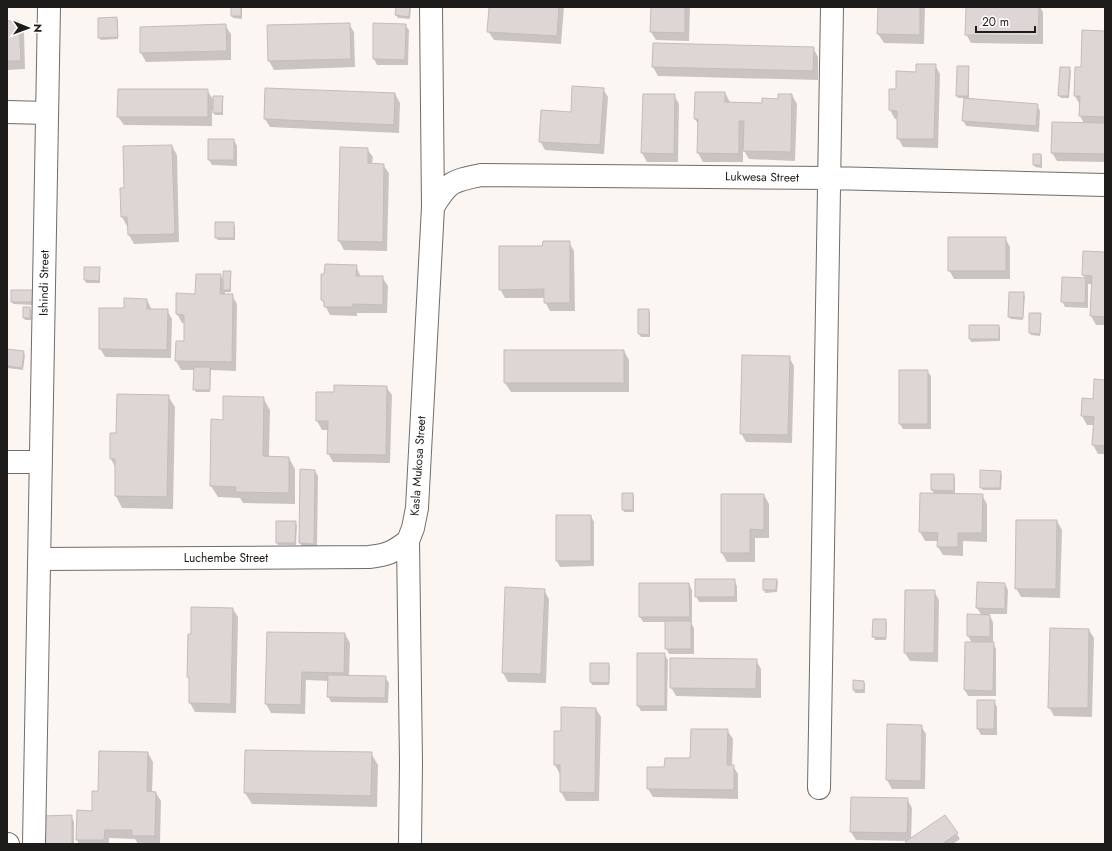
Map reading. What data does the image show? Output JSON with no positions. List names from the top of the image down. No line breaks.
{"streets":{"street":["Lukwesa Street","Ishindi Street","Kasla Mukosa Street","Luchembe Street"]},"crossings":[["Lukwesa Street","Kasla Mukosa Street"],["Ishindi Street","Luchembe Street"],["Kasla Mukosa Street","Luchembe Street"]],"scale_bar":"20 m","north":"right"}
